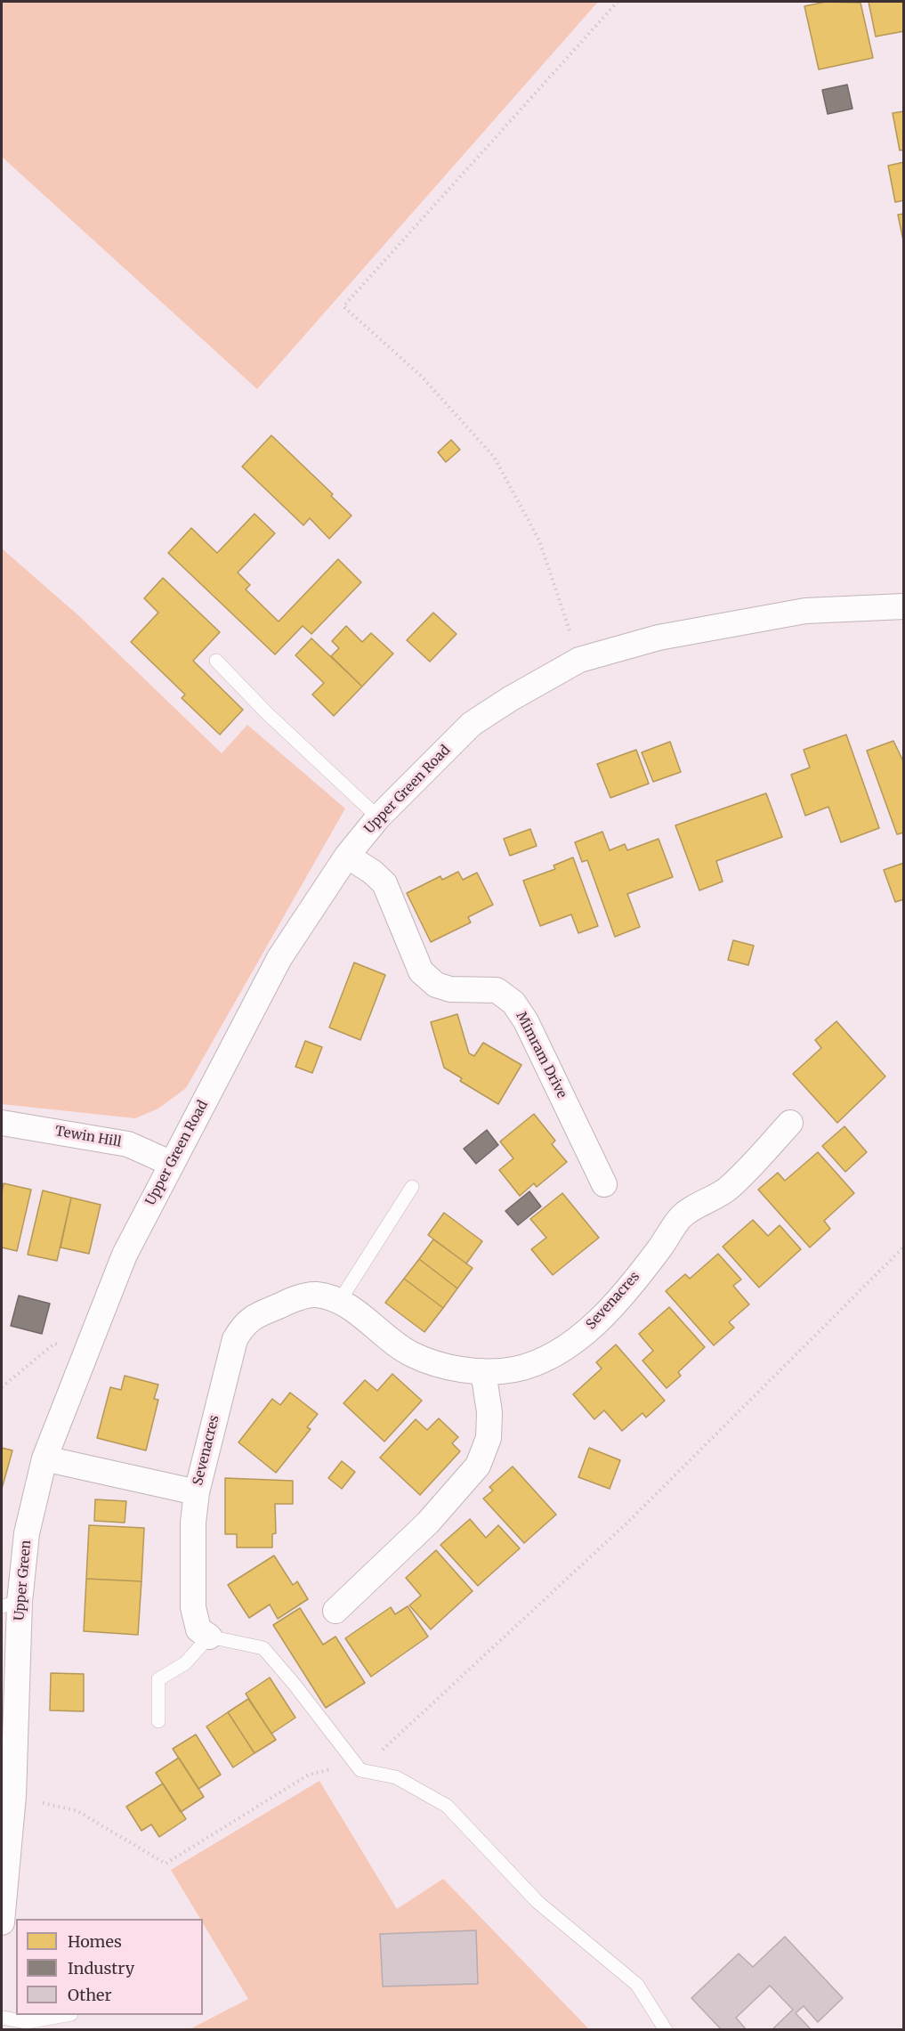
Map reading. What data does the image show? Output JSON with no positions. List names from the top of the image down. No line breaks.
{"streets":{"street":["Upper Green Road","Mimram Drive","Tewin Hill","Sevenacres","Upper Green"]},"crossings":[["Upper Green Road","Mimram Drive"],["Upper Green Road","Tewin Hill"],["Upper Green Road","Upper Green"],["Sevenacres","Upper Green"]],"legend":["Homes","Industry","Other"]}
